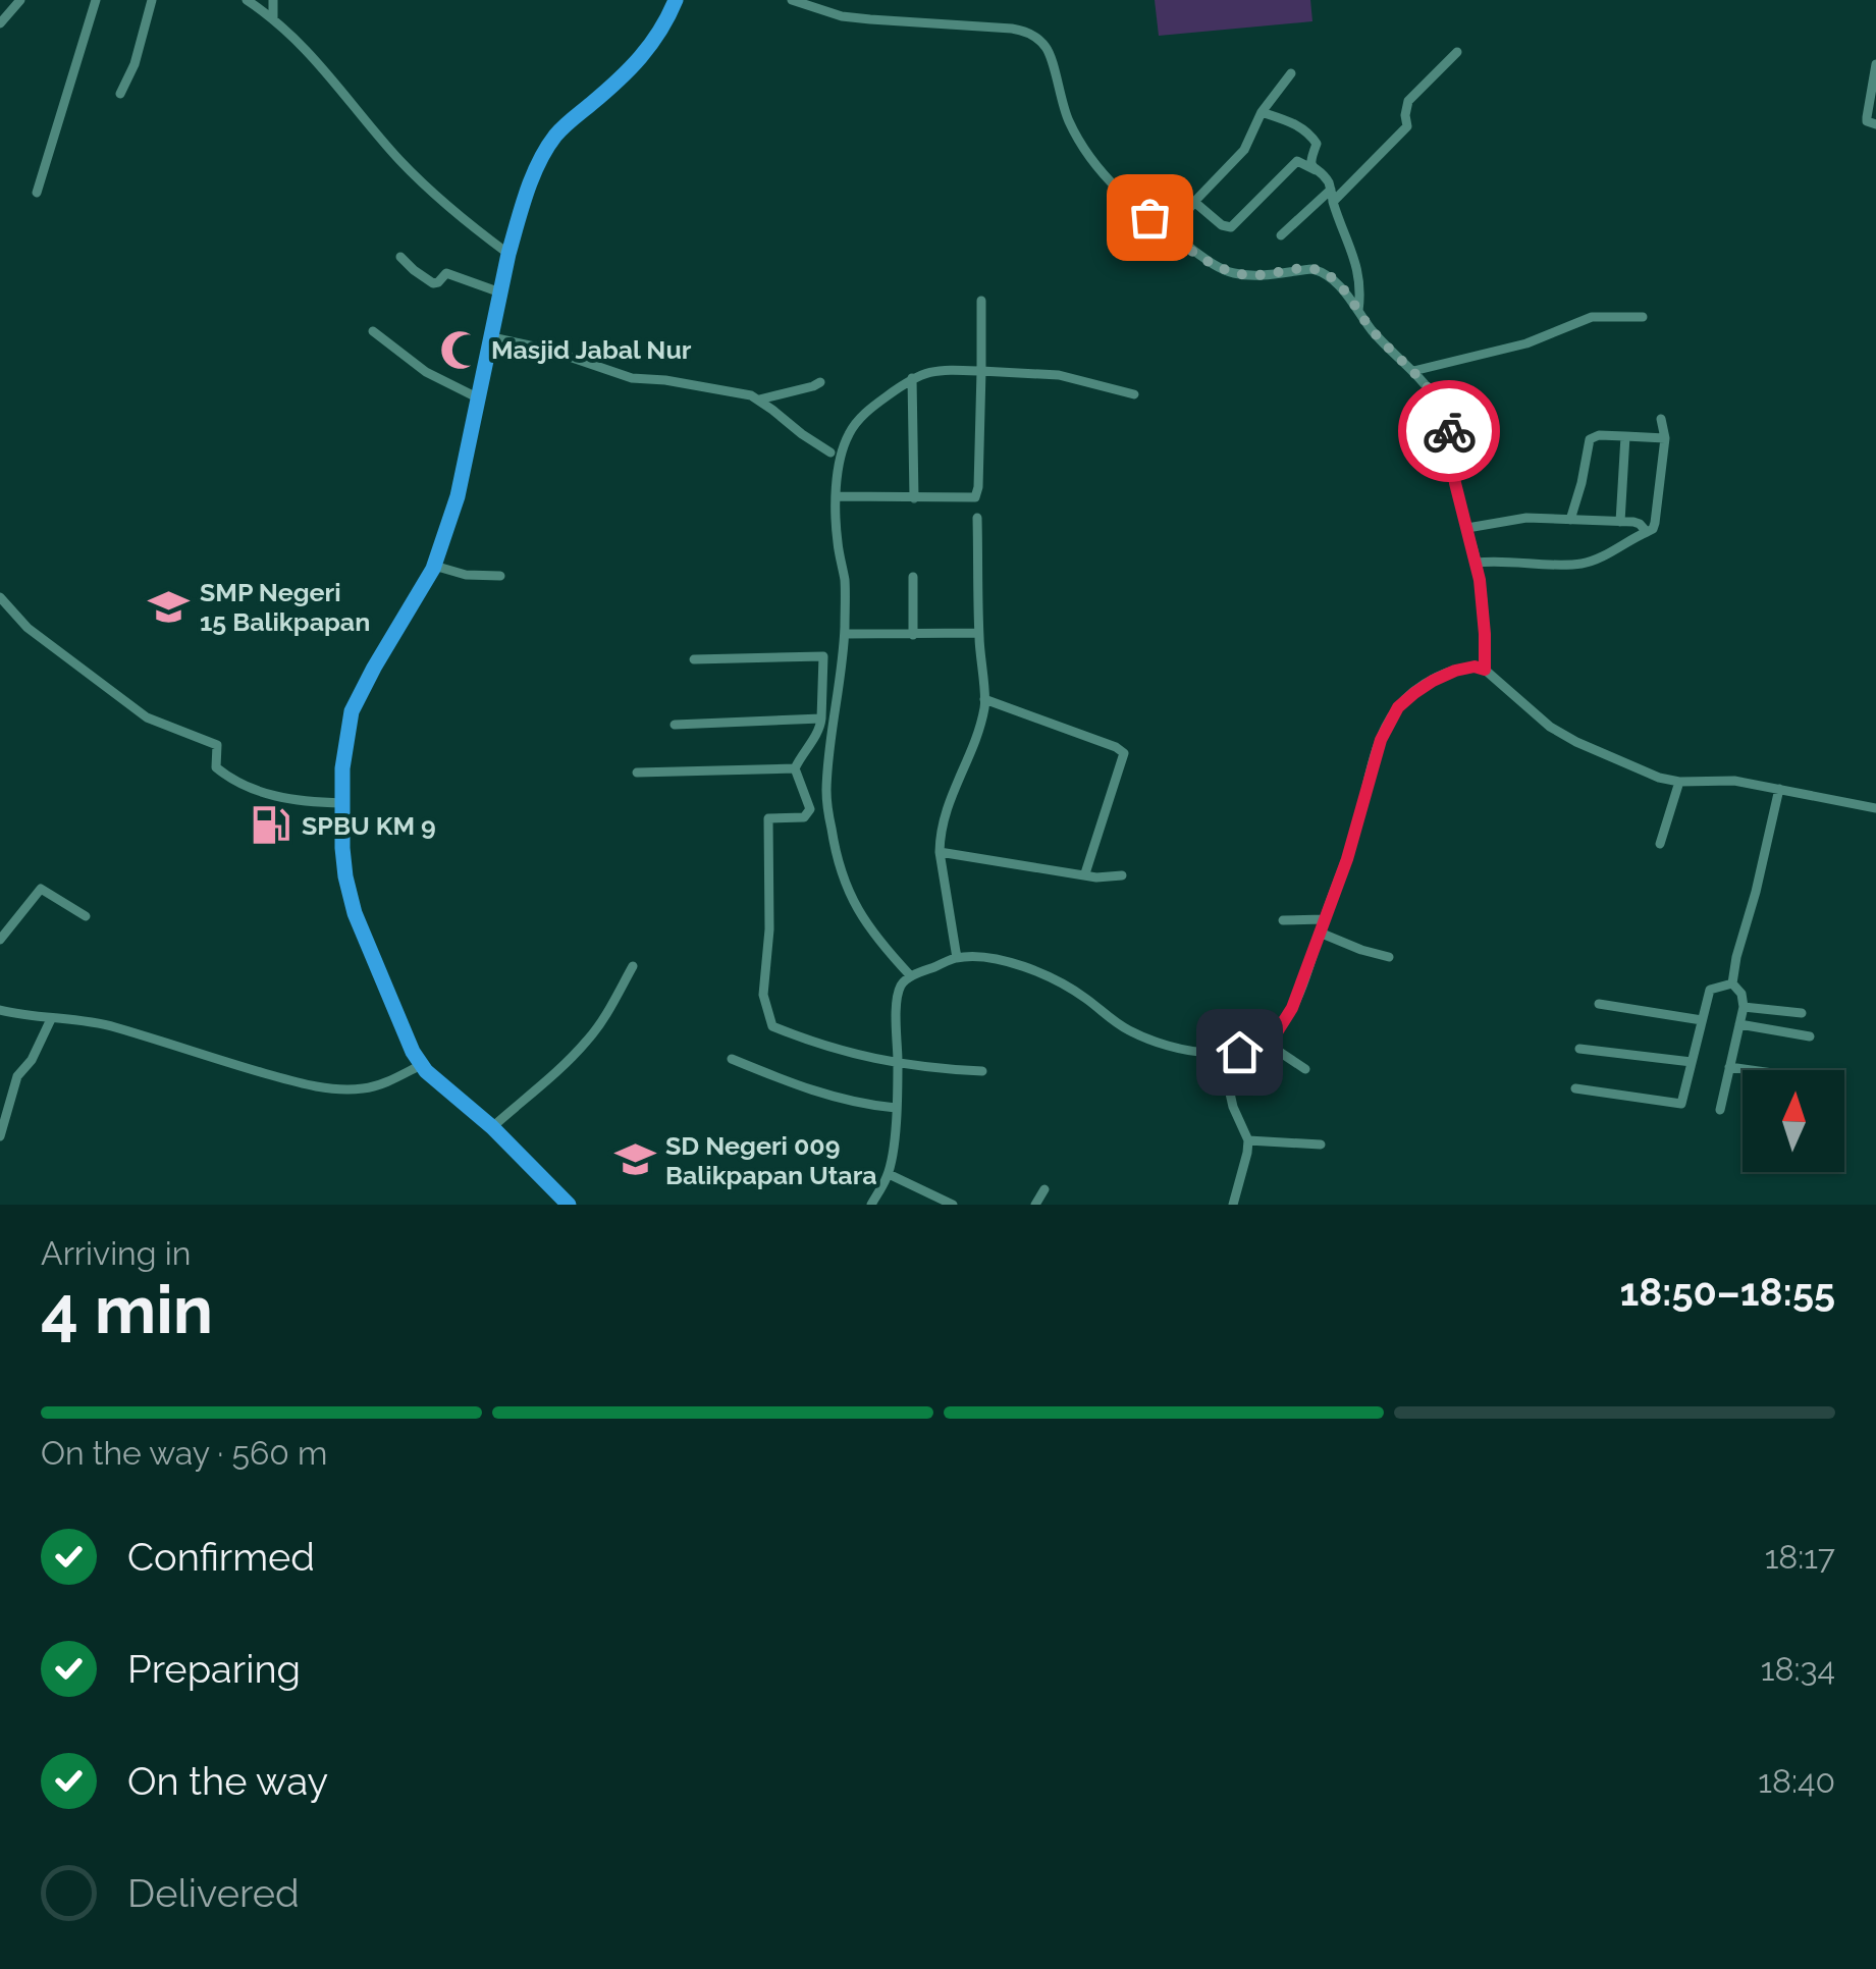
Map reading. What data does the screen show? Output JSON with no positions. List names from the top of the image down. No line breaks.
{"places":{"mosque":["Masjid Jabal Nur"],"school or university":["SMP Negeri 15 Balikpapan","SD Negeri 009 Balikpapan Utara"],"fuel station":["SPBU KM 9"]},"north":"top","page":{"heading":["4 min","Arriving in","18:50–18:55"],"bar":"On the way · 560 m","list":[["Confirmed","18:17"],["Preparing","18:34"],["On the way","18:40"],"Delivered"]}}
